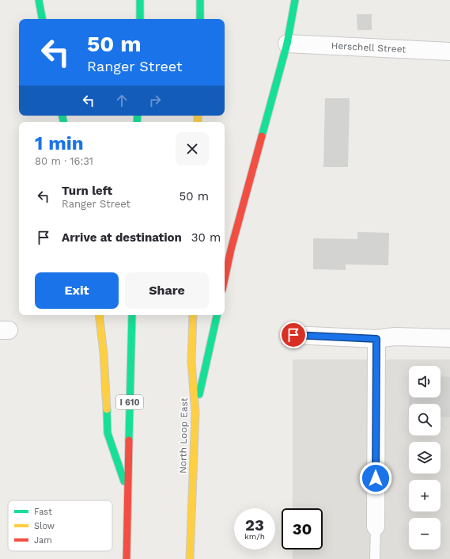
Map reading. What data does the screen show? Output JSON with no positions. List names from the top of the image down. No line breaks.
{"streets":{"main road":["I 610","North Loop East"],"street":["Herschell Street"]},"legend":["Fast","Slow","Jam"],"page":{"turn":["50 m","Ranger Street"],"heading":["1 min","80 m · 16:31"],"list":[{"name":"Turn left","note":"Ranger Street","value":"50 m"},{"name":"Arrive at destination","value":"30 m"}],"buttons":["Exit","Share"],"map_buttons":["+","−"],"speed":"23 km/h","limit":"30"}}
